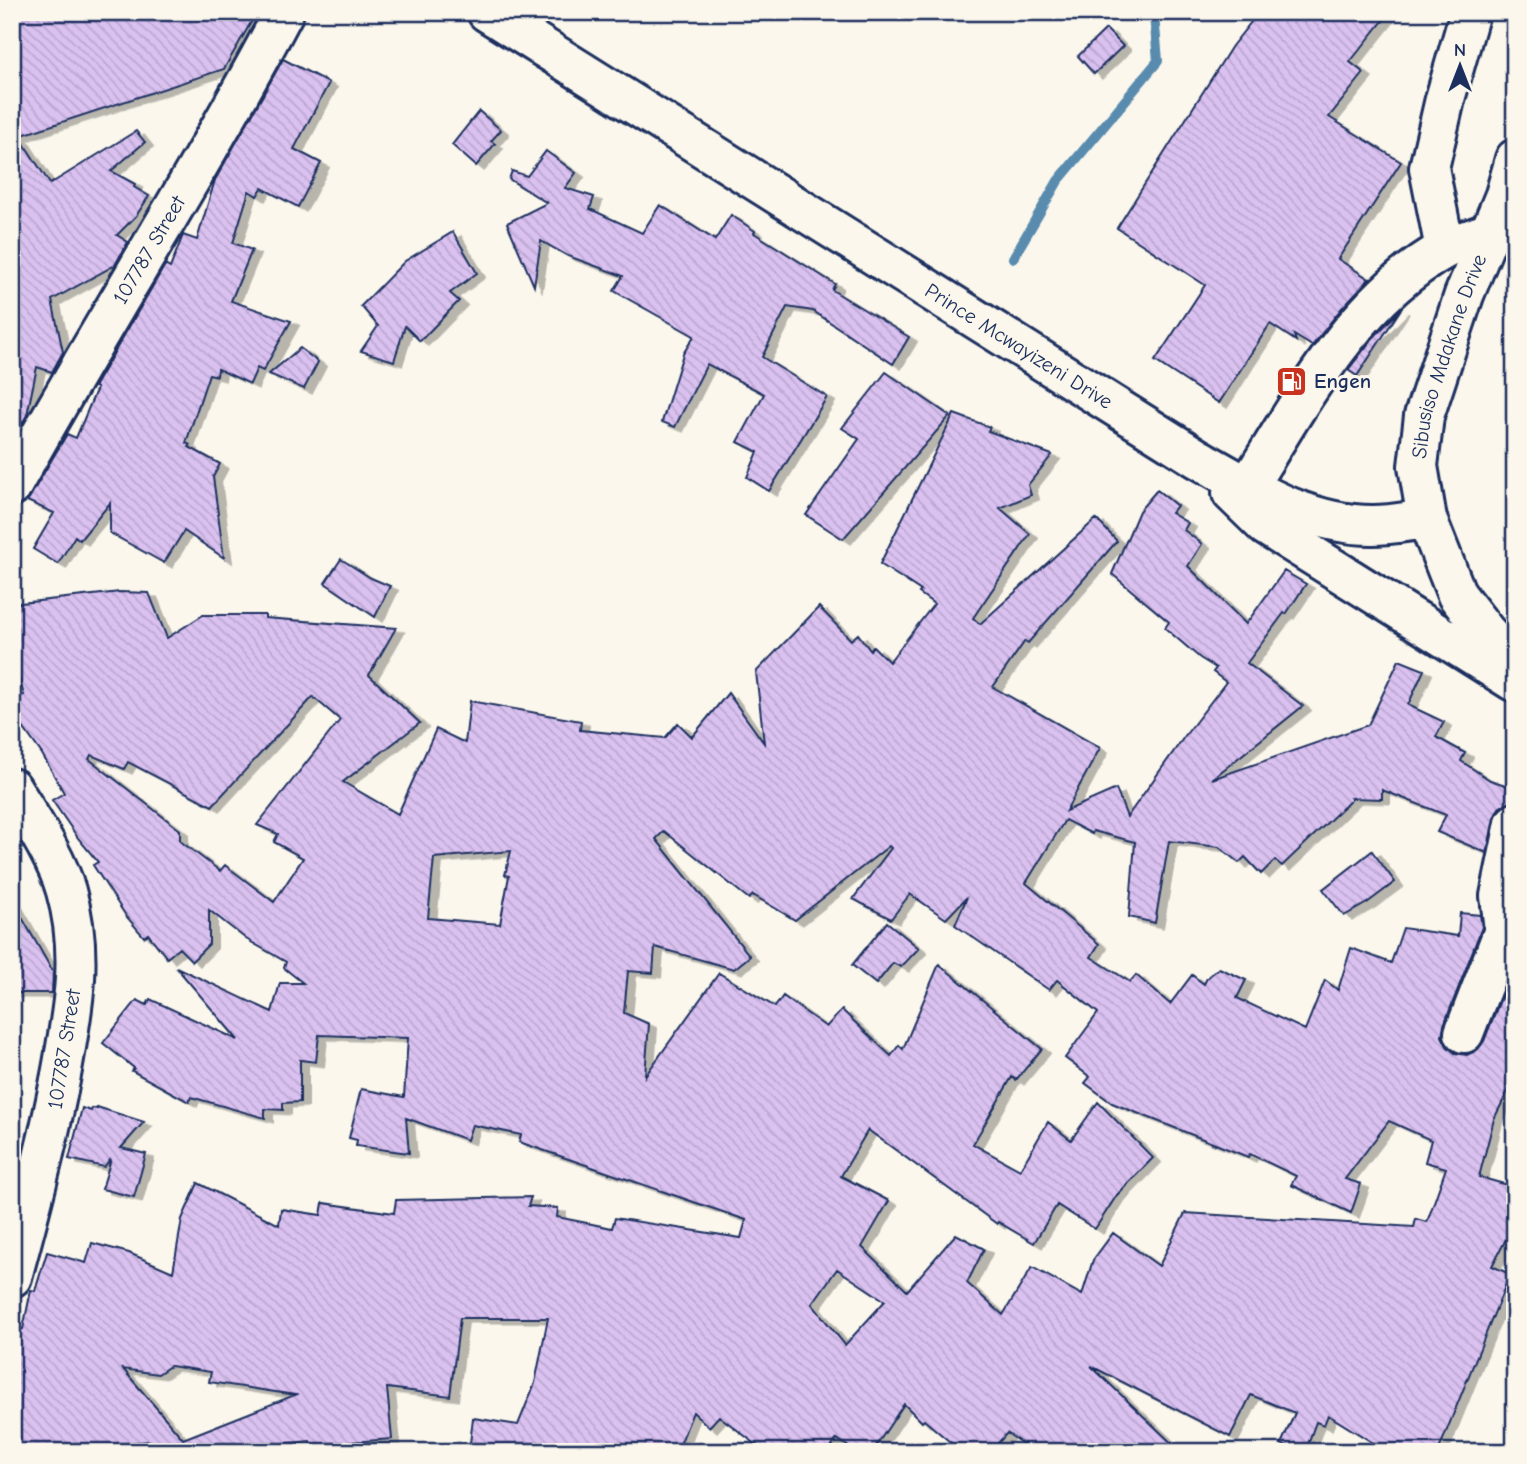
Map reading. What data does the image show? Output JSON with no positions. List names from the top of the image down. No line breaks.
{"streets":{"street":["107787 Street","Prince Mcwayizeni Drive","Sibusiso Mdakane Drive"]},"crossings":[["Prince Mcwayizeni Drive","Sibusiso Mdakane Drive"]],"places":{"fuel station":["Engen"]},"north":"top"}
